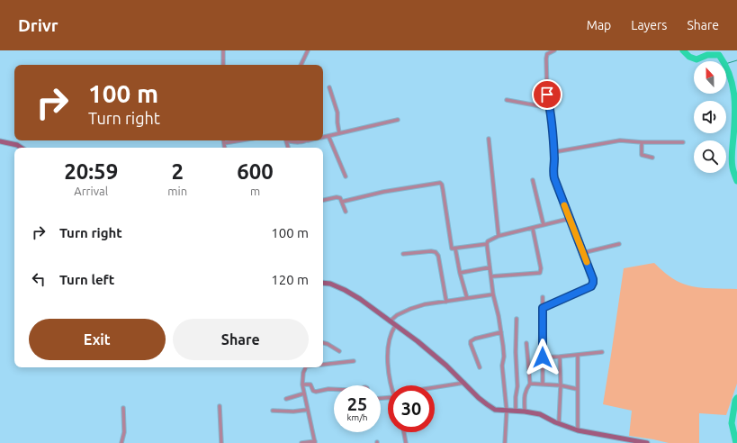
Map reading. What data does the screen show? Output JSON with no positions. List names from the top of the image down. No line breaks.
{"north":"top","page":{"header":"Drivr","nav":["Map","Layers","Share"],"turn":["100 m","Turn right"],"eta":["20:59","Arrival","2","min","600","m"],"list":[{"name":"Turn right","value":"100 m"},{"name":"Turn left","value":"120 m"}],"buttons":["Exit","Share"],"speed":"25 km/h","limit":"30"}}
